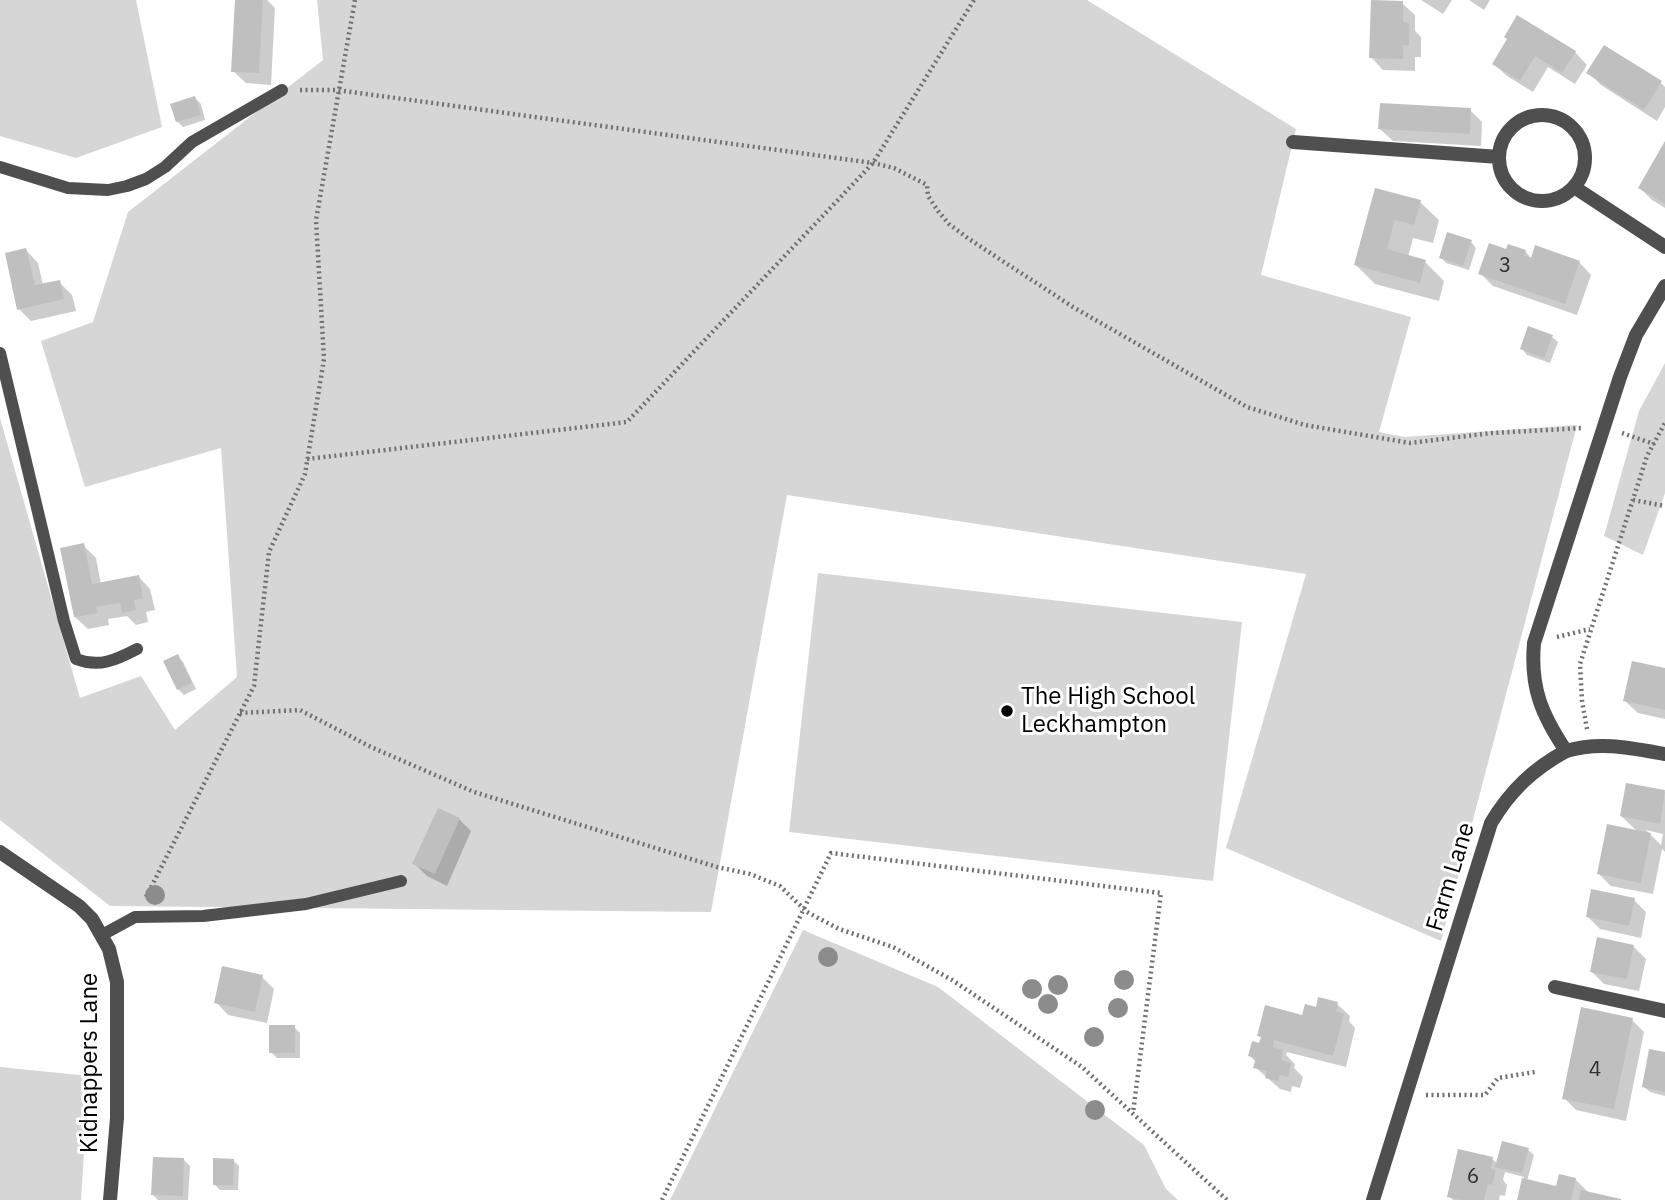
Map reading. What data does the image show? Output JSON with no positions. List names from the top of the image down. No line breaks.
{"streets":{"street":["Farm Lane","Kidnappers Lane"]},"places":["The High School Leckhampton"],"house_numbers":["3","4","6"]}
